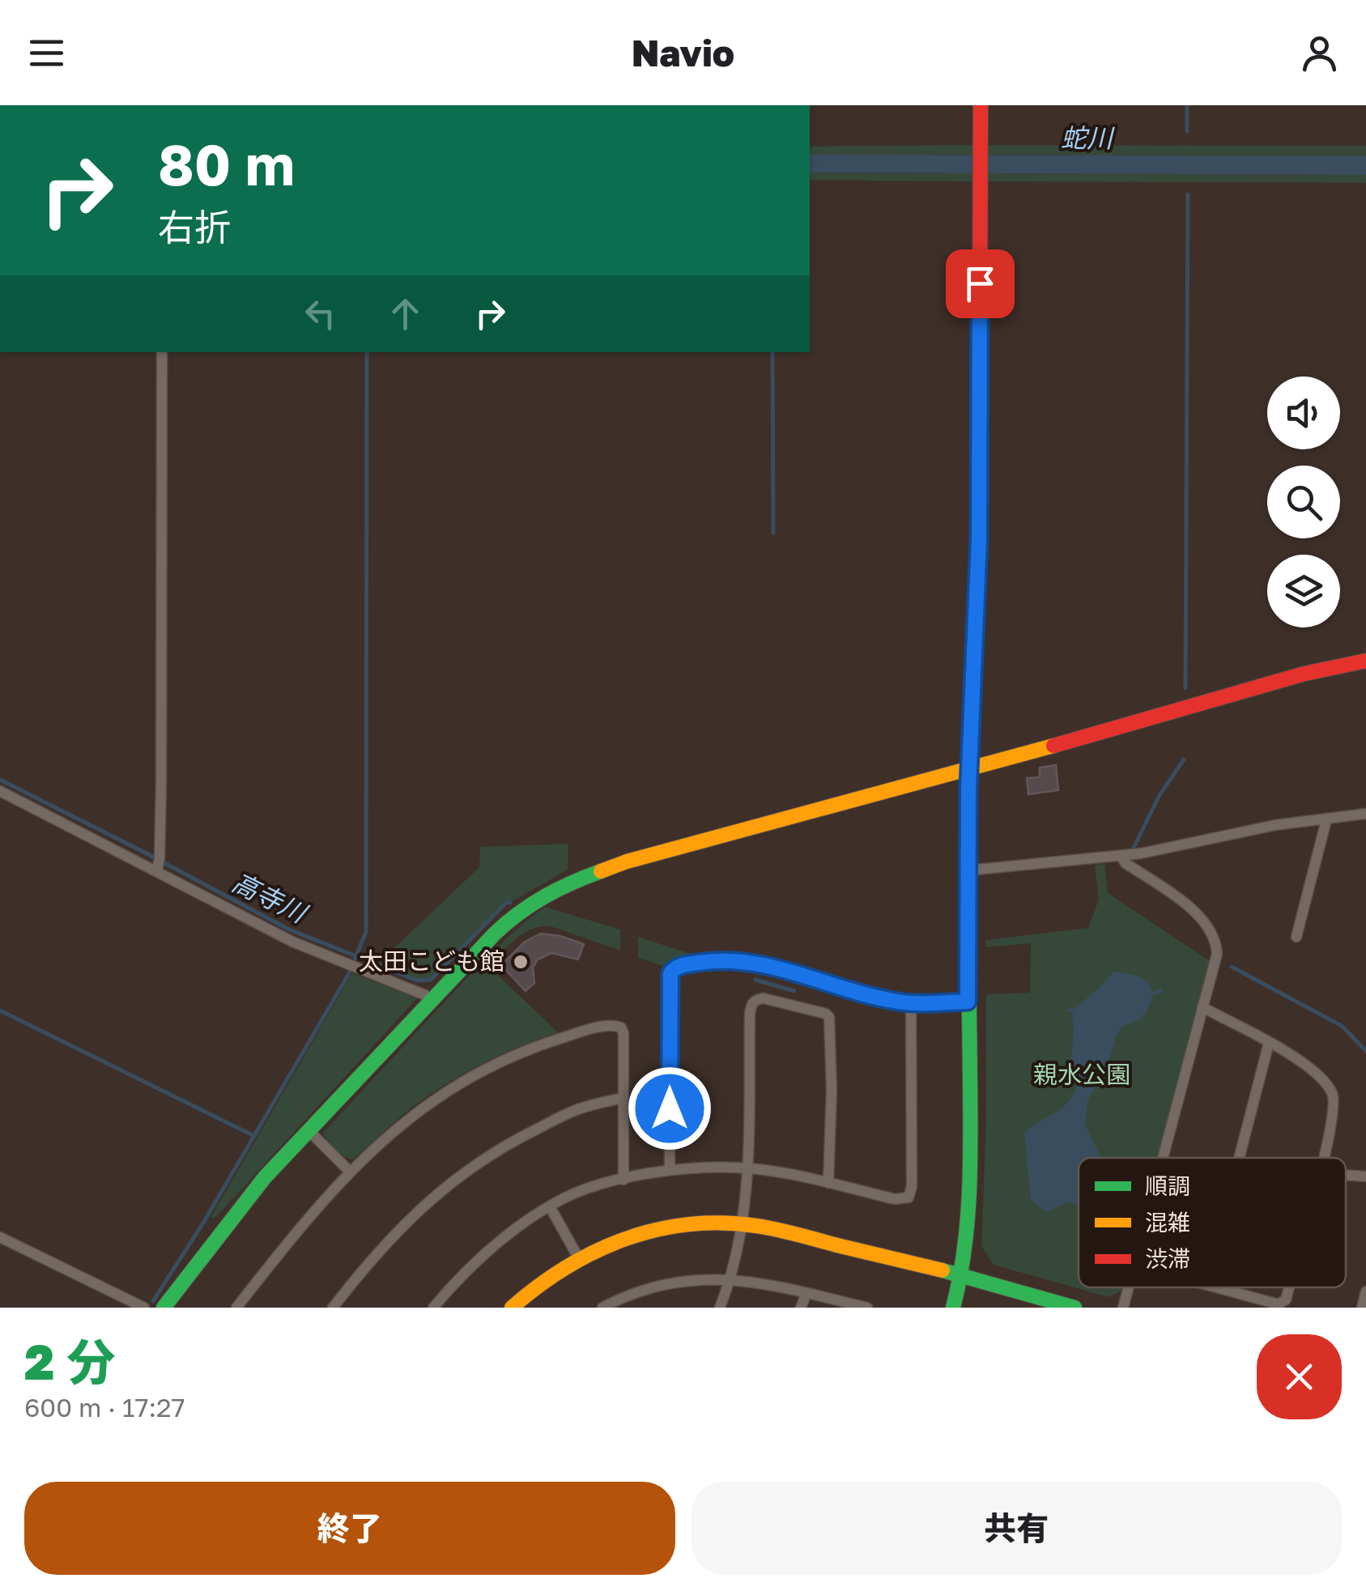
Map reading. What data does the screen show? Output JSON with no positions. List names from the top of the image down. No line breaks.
{"water":["蛇川","高寺川"],"parks":["親水公園"],"places":["太田こども館"],"legend":["順調","混雑","渋滞"],"page":{"header":"Navio","turn":["80 m","右折"],"heading":["2 分","600 m · 17:27"],"buttons":["終了","共有"]}}
